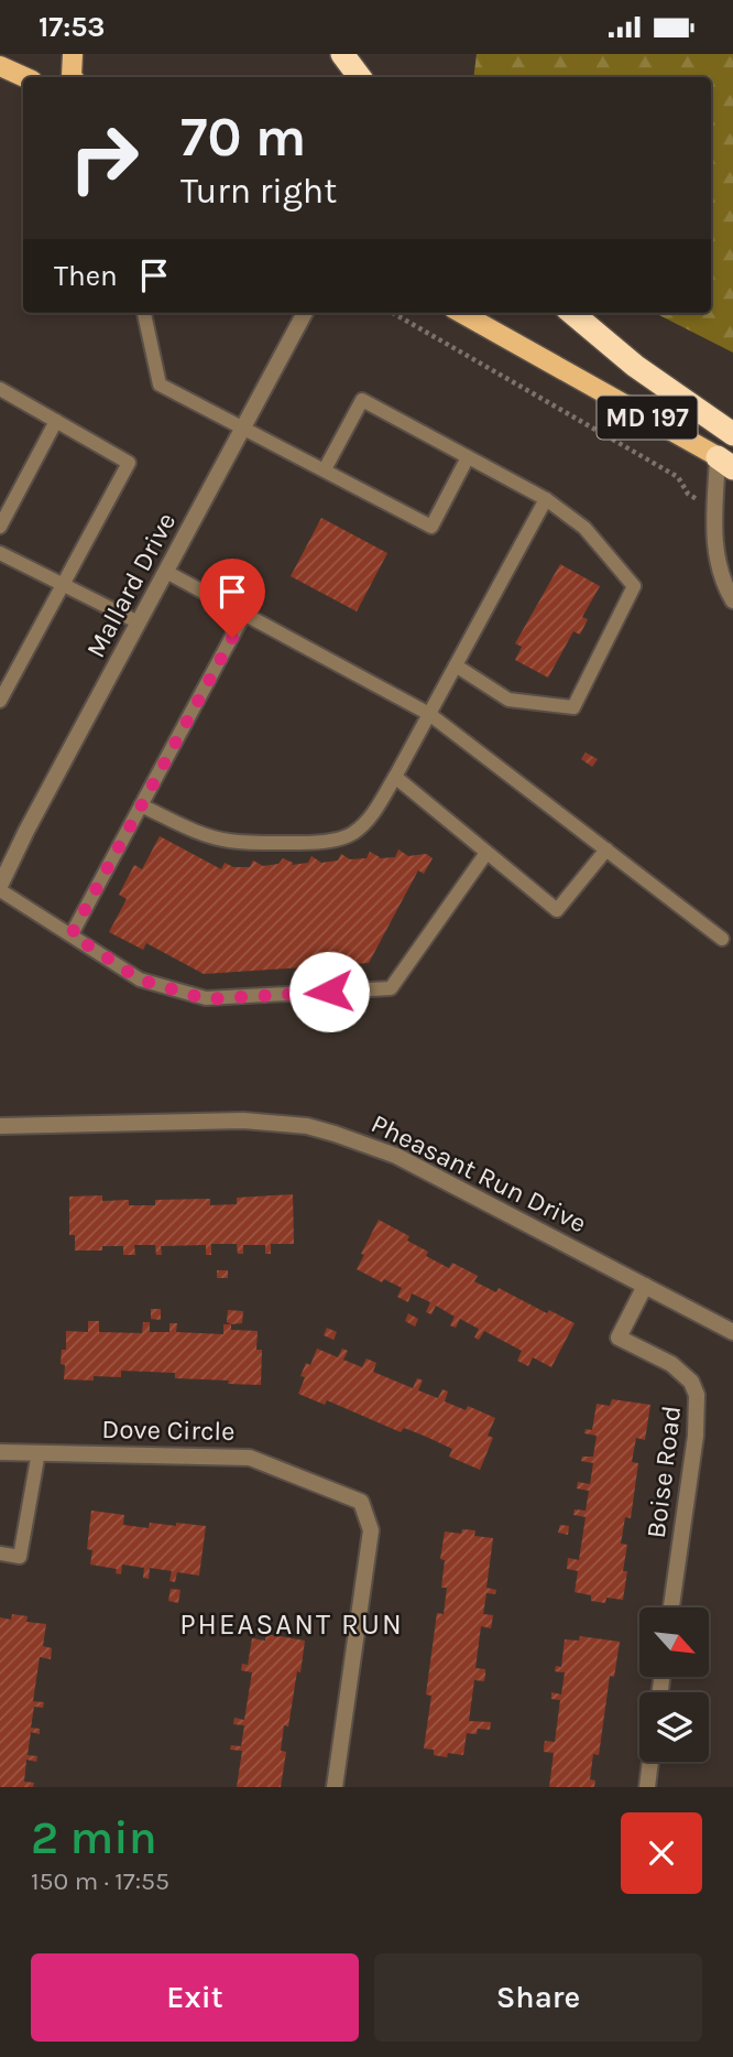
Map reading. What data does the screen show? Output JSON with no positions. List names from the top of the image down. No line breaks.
{"streets":{"main road":["MD 197"],"street":["Mallard Drive","Pheasant Run Drive","Dove Circle","Boise Road"]},"crossings":[["Pheasant Run Drive","Boise Road"]],"districts":["PHEASANT RUN"],"north":"bottom right","page":{"status":"17:53","turn":["70 m","Turn right"],"then":"Then","heading":["2 min","150 m · 17:55"],"buttons":["Exit","Share"]}}
